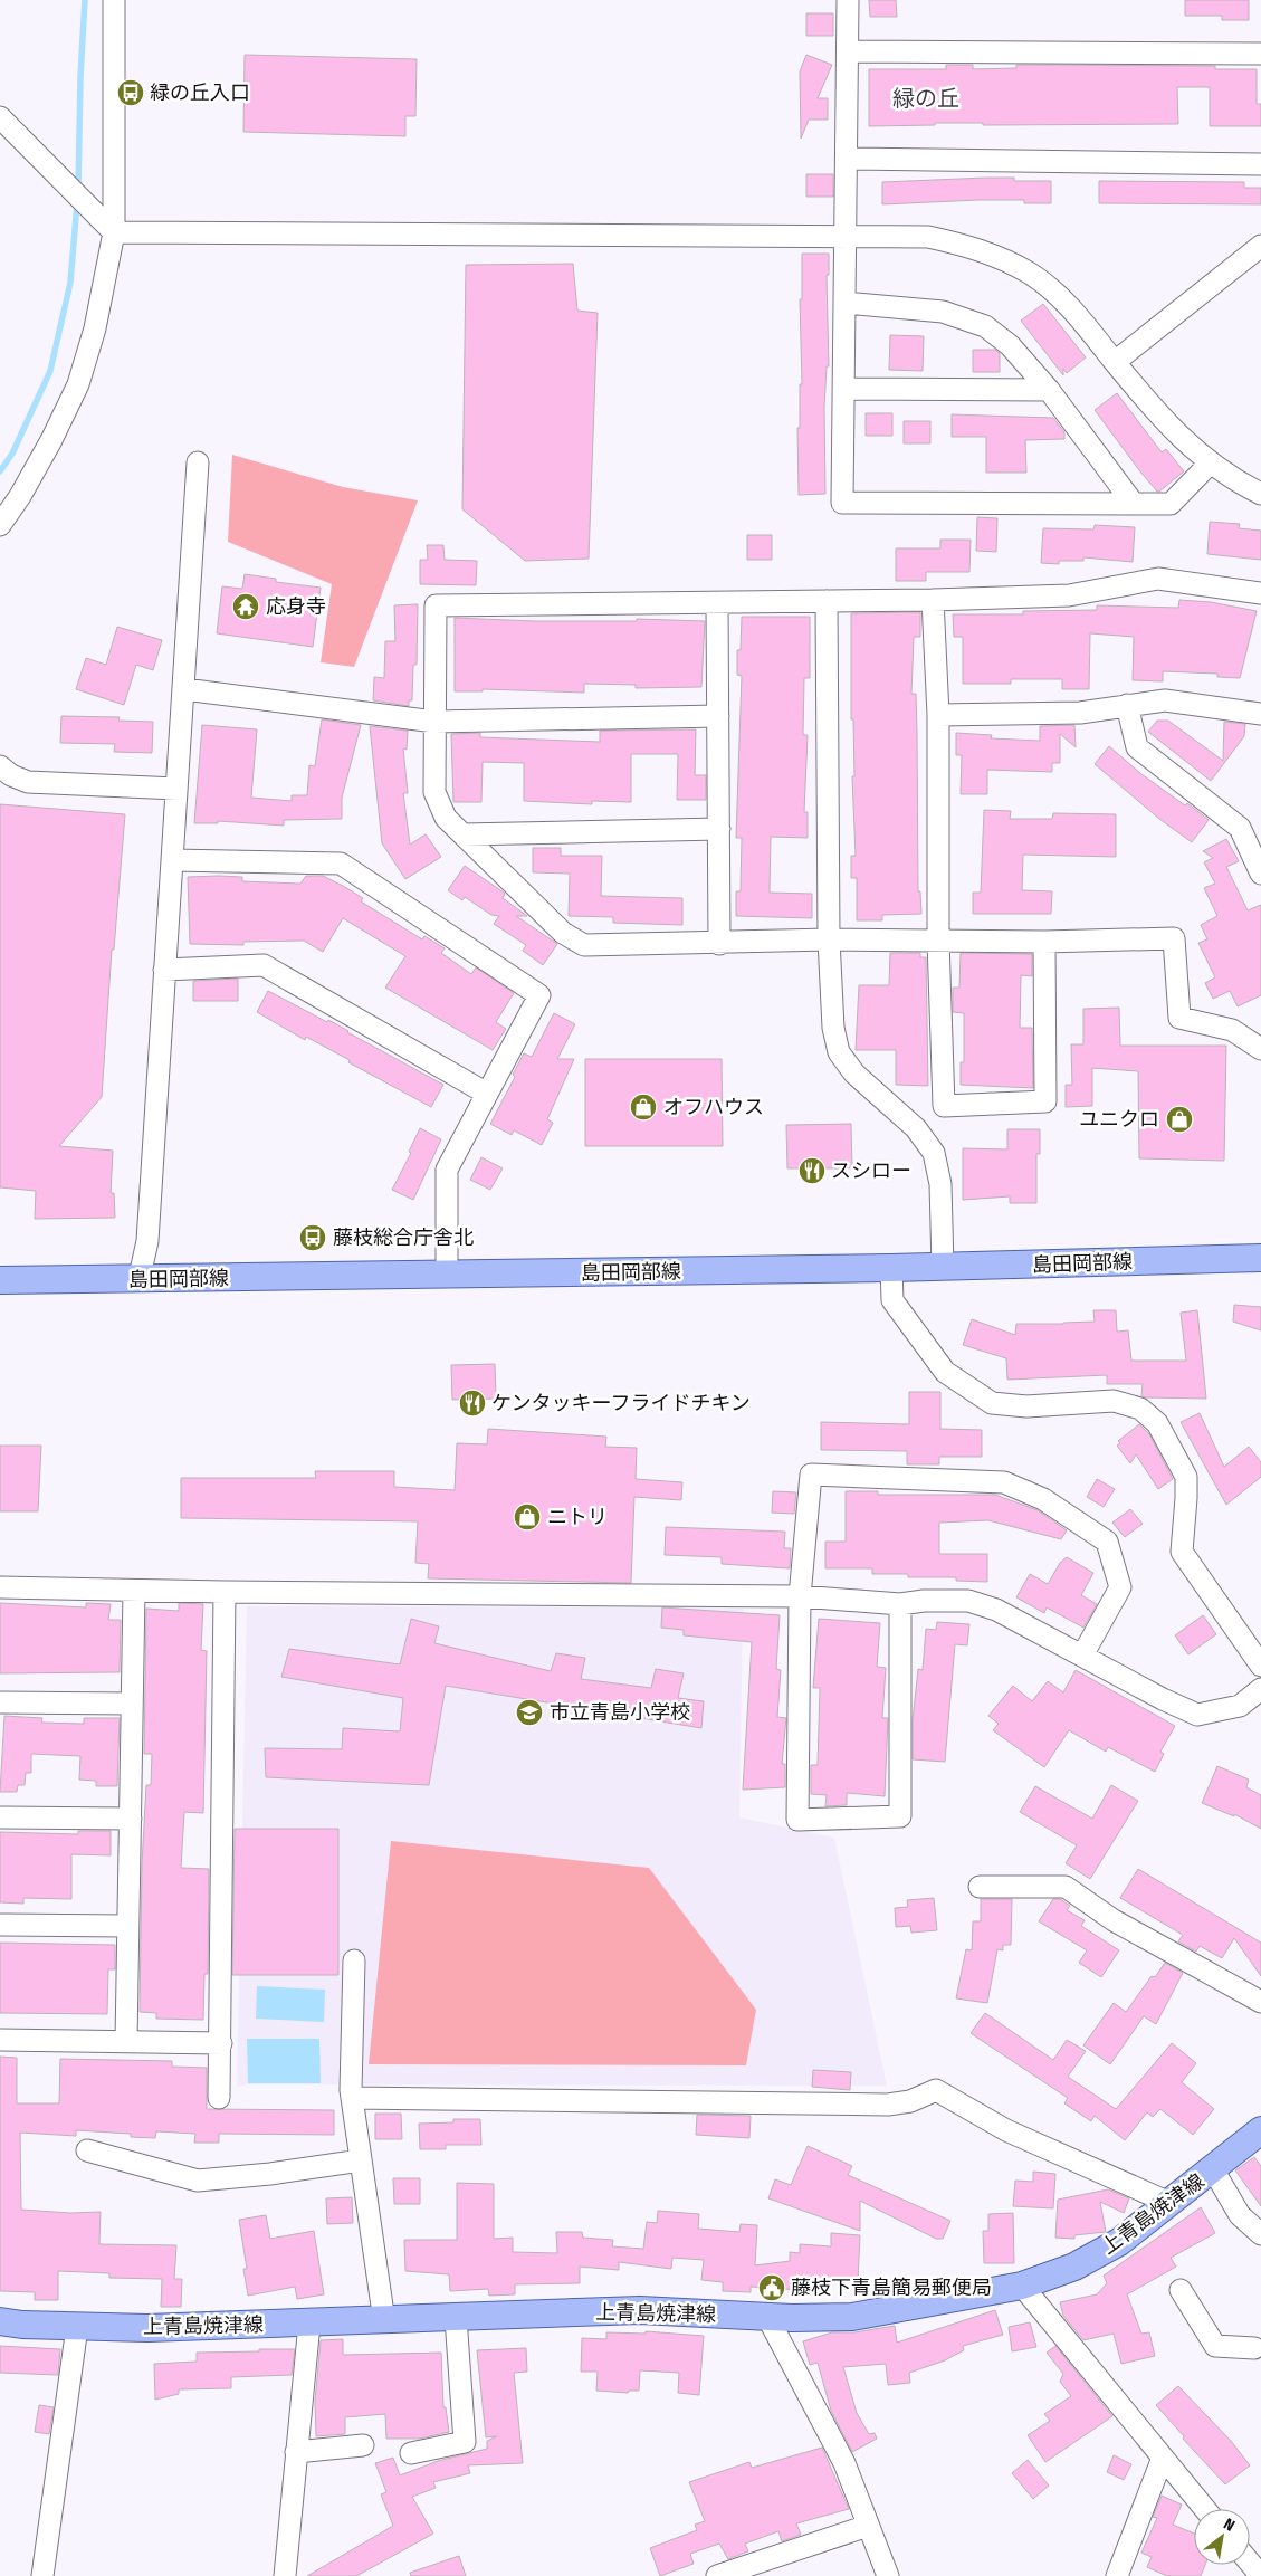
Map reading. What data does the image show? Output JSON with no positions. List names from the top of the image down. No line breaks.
{"streets":{"main road":["島田岡部線","上青島焼津線"]},"districts":["緑の丘"],"places":{"bus stop":["緑の丘入口","藤枝総合庁舎北"],"temple":["応身寺"],"shop":["オフハウス","ユニクロ","ニトリ"],"restaurant":["スシロー","ケンタッキーフライドチキン"],"school or university":["市立青島小学校"],"public building":["藤枝下青島簡易郵便局"]},"north":"top right"}
